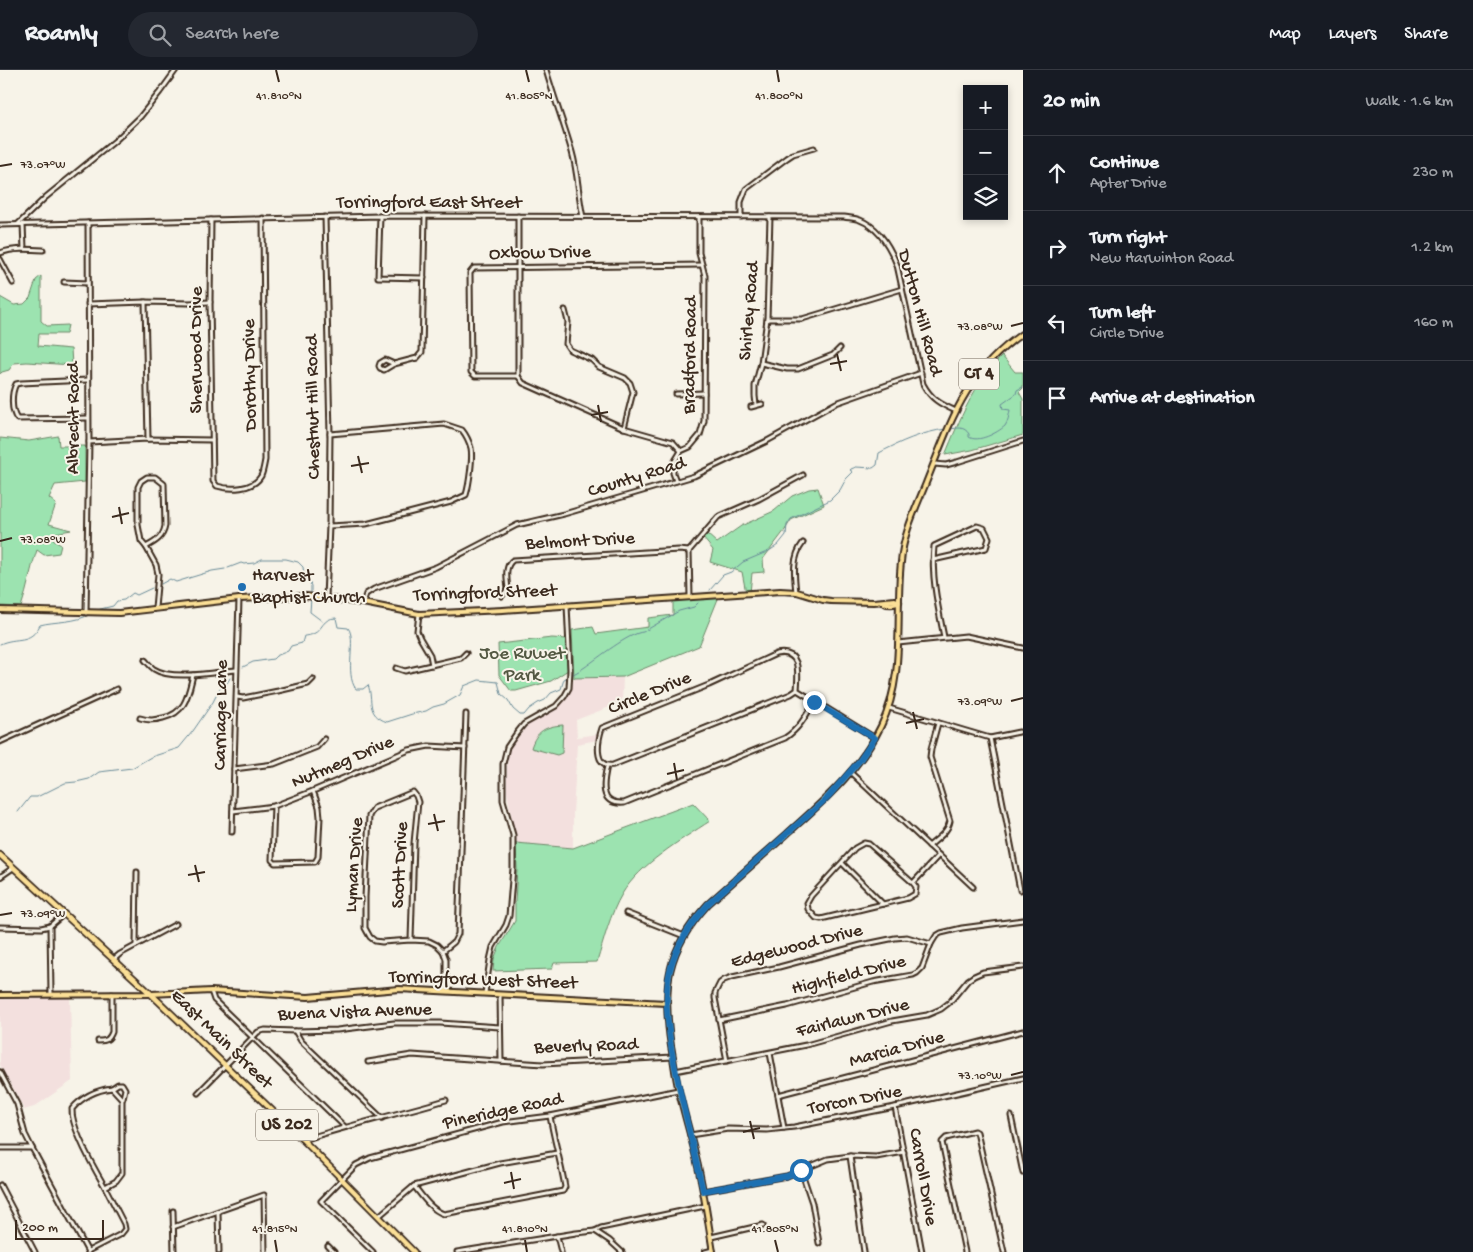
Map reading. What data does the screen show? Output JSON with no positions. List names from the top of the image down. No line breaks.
{"streets":{"highway":["East Main Street","US 202"],"main road":["CT 4","Torringford Street","Torringford West Street"],"street":["Torringford East Street","Oxbow Drive","Shirley Road","Dutton Hill Road","Sherwood Drive","Bradford Road","Dorothy Drive","Chestnut Hill Road","Albrecht Road","County Road","Belmont Drive","Circle Drive","Carriage Lane","Nutmeg Drive","Lyman Drive","Scott Drive","Edgewood Drive","Highfield Drive","Buena Vista Avenue","Fairlawn Drive","Beverly Road","Marcia Drive","Torcon Drive","Pineridge Road","Carroll Drive"]},"crossings":[["Torringford East Street","Shirley Road"],["Torringford East Street","Dutton Hill Road"],["Torringford East Street","Sherwood Drive"],["Torringford East Street","Bradford Road"],["Torringford East Street","Dorothy Drive"],["Torringford East Street","Chestnut Hill Road"],["Torringford East Street","Albrecht Road"],["Oxbow Drive","Bradford Road"],["Dutton Hill Road","CT 4"],["Dutton Hill Road","County Road"],["Sherwood Drive","Dorothy Drive"],["CT 4","Torringford Street"],["CT 4","Torringford West Street"],["CT 4","Fairlawn Drive"],["CT 4","Beverly Road"],["CT 4","Torcon Drive"],["CT 4","Pineridge Road"],["Chestnut Hill Road","Torringford Street"],["Albrecht Road","Torringford Street"],["County Road","Torringford Street"],["Torringford Street","Carriage Lane"],["Carriage Lane","Nutmeg Drive"],["Lyman Drive","Scott Drive"],["Edgewood Drive","Highfield Drive"],["Edgewood Drive","Fairlawn Drive"],["Torringford West Street","East Main Street"],["Buena Vista Avenue","East Main Street"],["East Main Street","Pineridge Road"],["Torcon Drive","Carroll Drive"]],"parks":["Joe Ruwet Park"],"places":["Harvest Baptist Church"],"scale_bar":"200 m","page":{"header":"Roamly","search":"Search here","nav":["Map","Layers","Share"],"heading":["20 min","Walk · 1.6 km"],"map_buttons":["+","−"],"list":[["Continue","Apter Drive","230 m"],["Turn right","New Harwinton Road","1.2 km"],["Turn left","Circle Drive","160 m"],"Arrive at destination"],"scale":"200 m"},"coordinates":["41.810°N","41.805°N","41.800°N","73.07°W","73.08°W","73.09°W","73.10°W","41.815°N"]}
